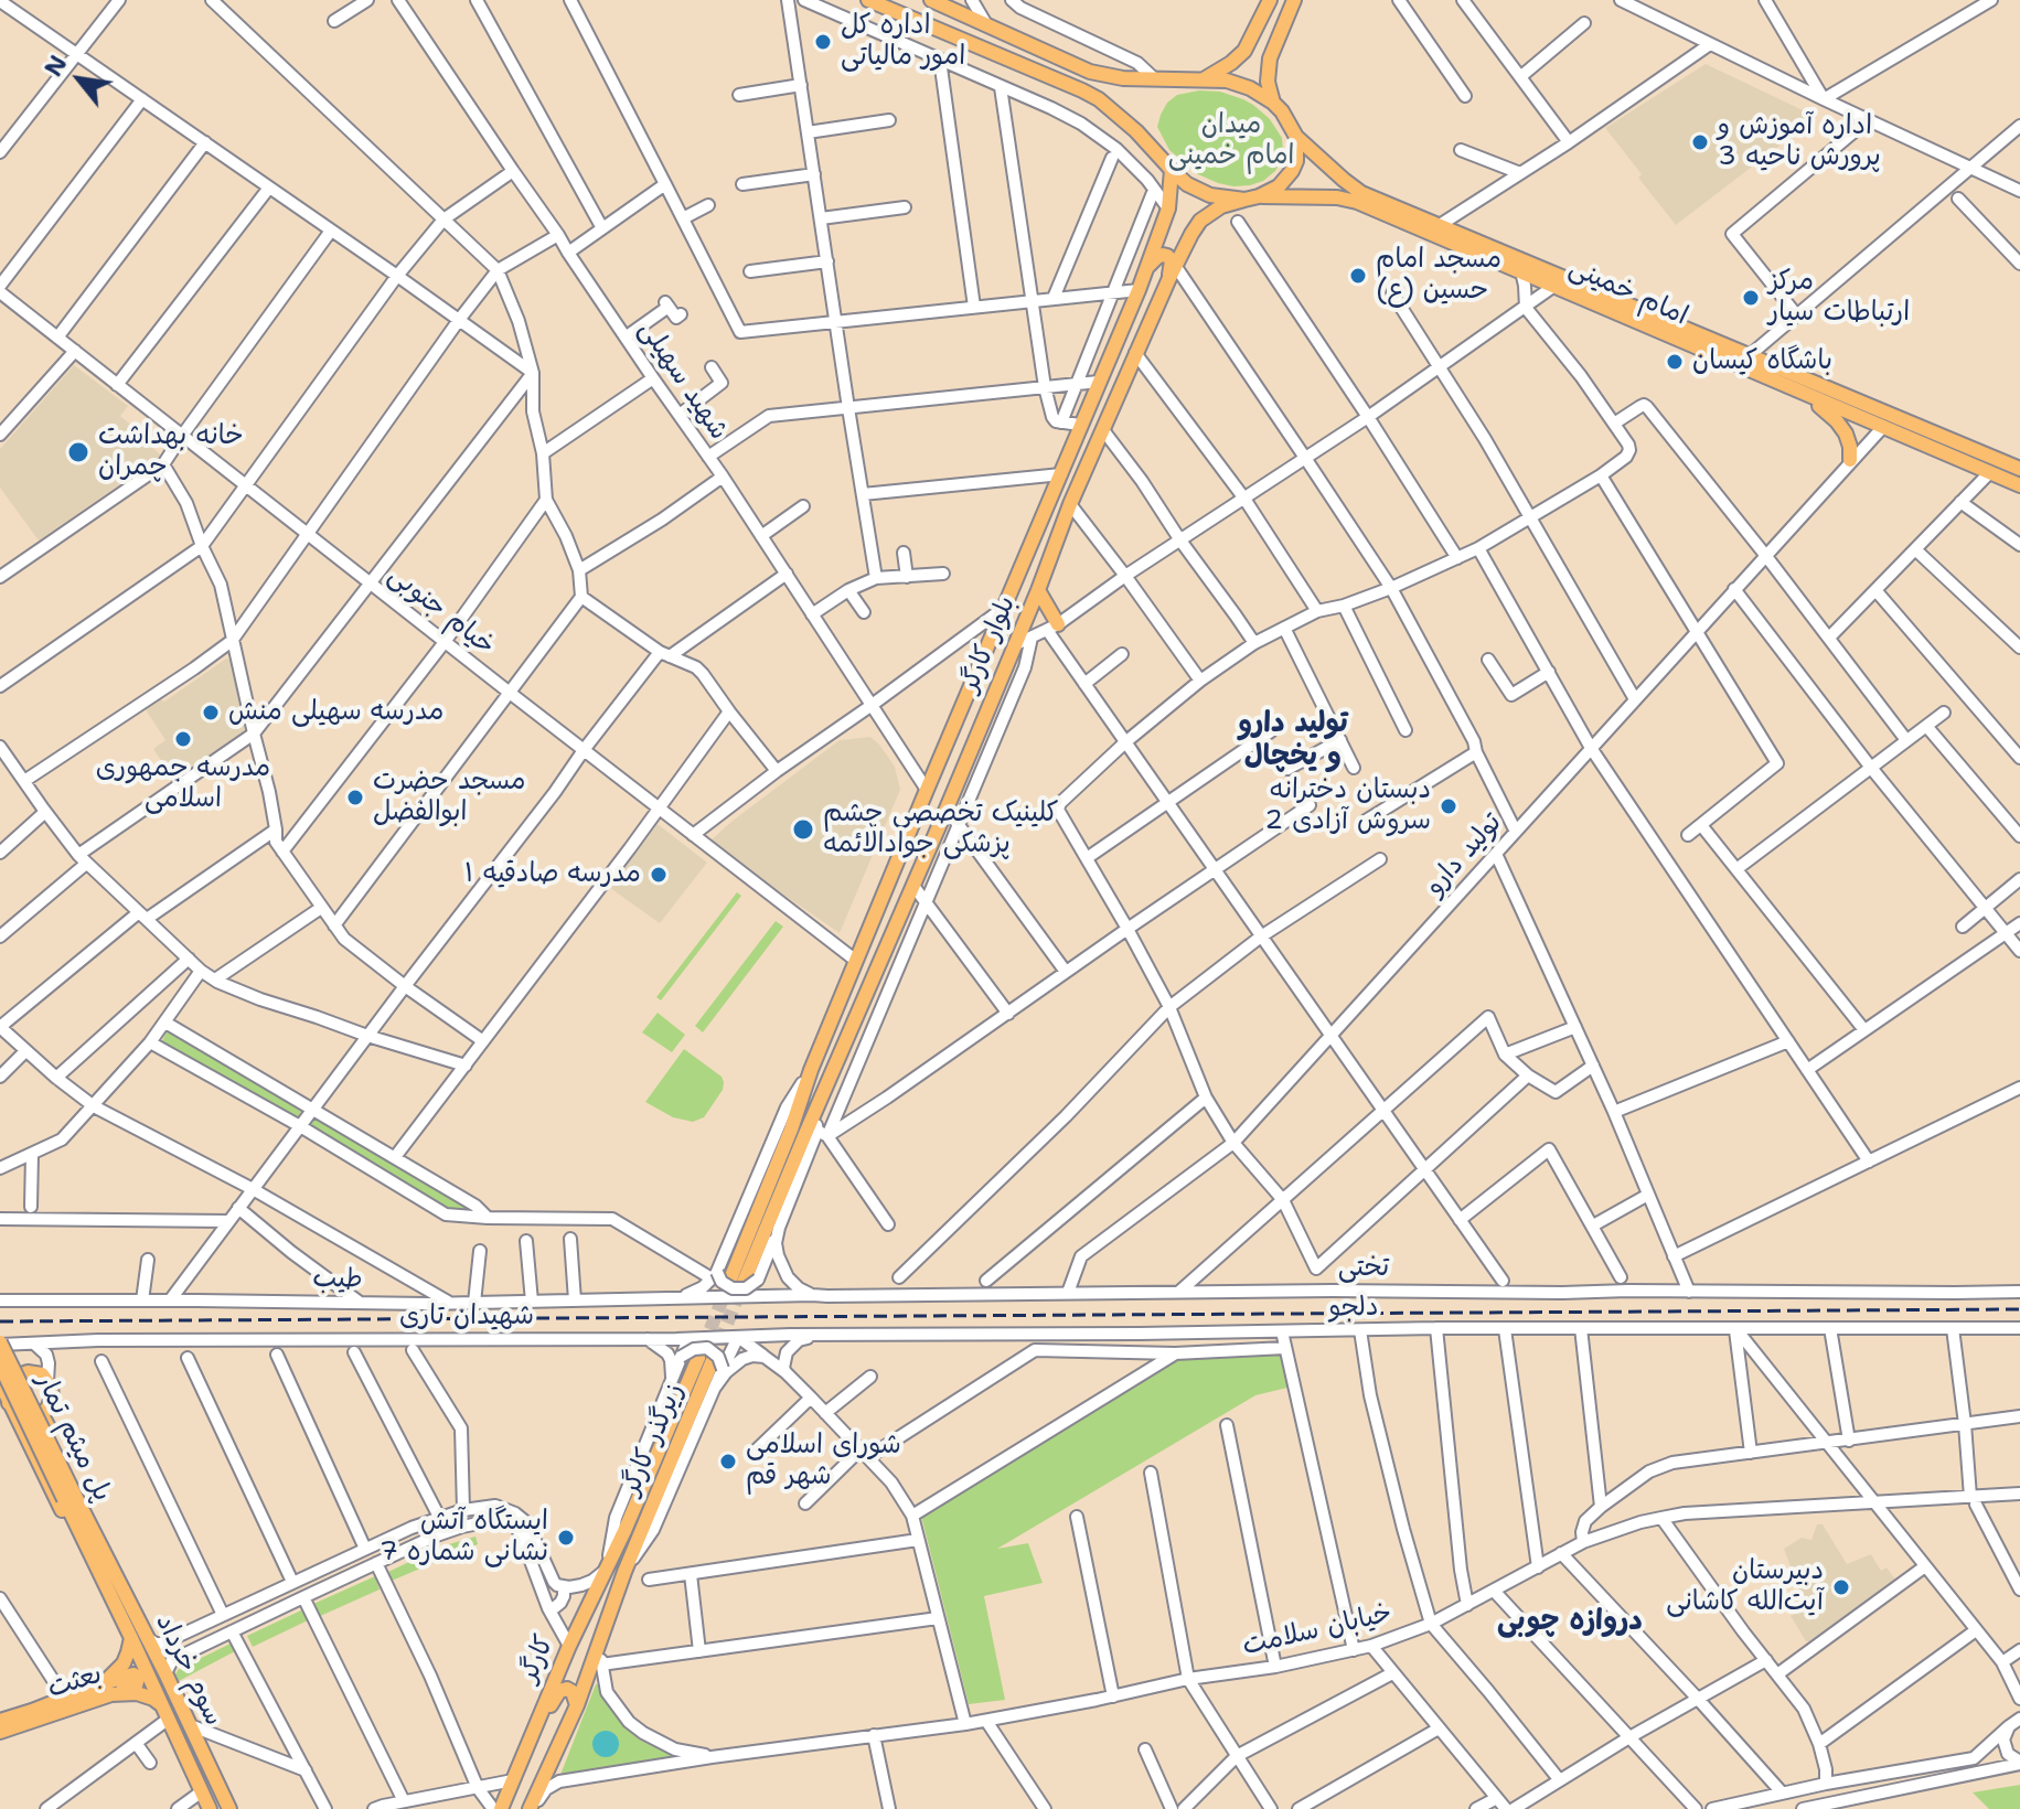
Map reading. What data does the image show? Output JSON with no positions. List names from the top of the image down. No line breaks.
{"streets":{"main road":["امام خمینی","بلوار کارگر","پل میثم تمار","زیرگذر کارگر","کارگر","سوم خرداد","بعثت"],"street":["شهید سهیلی","خیام جنوبی","تولید دارو","تختی","طیب","دلجو","شهیدان تاری","خیابان سلامت"]},"crossings":[["امام خمینی","بلوار کارگر"],["امام خمینی","تولید دارو"],["شهید سهیلی","بلوار کارگر"],["خیام جنوبی","بلوار کارگر"],["تولید دارو","تختی"],["تختی","طیب"],["دلجو","شهیدان تاری"],["شهیدان تاری","پل میثم تمار"],["پل میثم تمار","سوم خرداد"],["زیرگذر کارگر","کارگر"],["سوم خرداد","بعثت"]],"districts":["تولید دارو و یخچال","دروازه چوبی"],"parks":["میدان امام خمینی"],"places":["اداره کل امور مالیاتی","اداره آموزش و پرورش ناحیه 3","مسجد امام حسین (ع)","مرکز ارتباطات سیار","باشگاه کیسان","خانه بهداشت چمران","مدرسه سهیلی منش","مدرسه جمهوری اسلامی","مسجد حضرت ابوالفضل","دبستان دخترانه سروش آزادی 2","کلینیک تخصصی چشم پزشکی جوادالائمه","مدرسه صادقیه ۱","شورای اسلامی شهر قم","ایستگاه آتش نشانی شماره 7","دبیرستان آیت‌الله کاشانی"],"north":"top left"}
